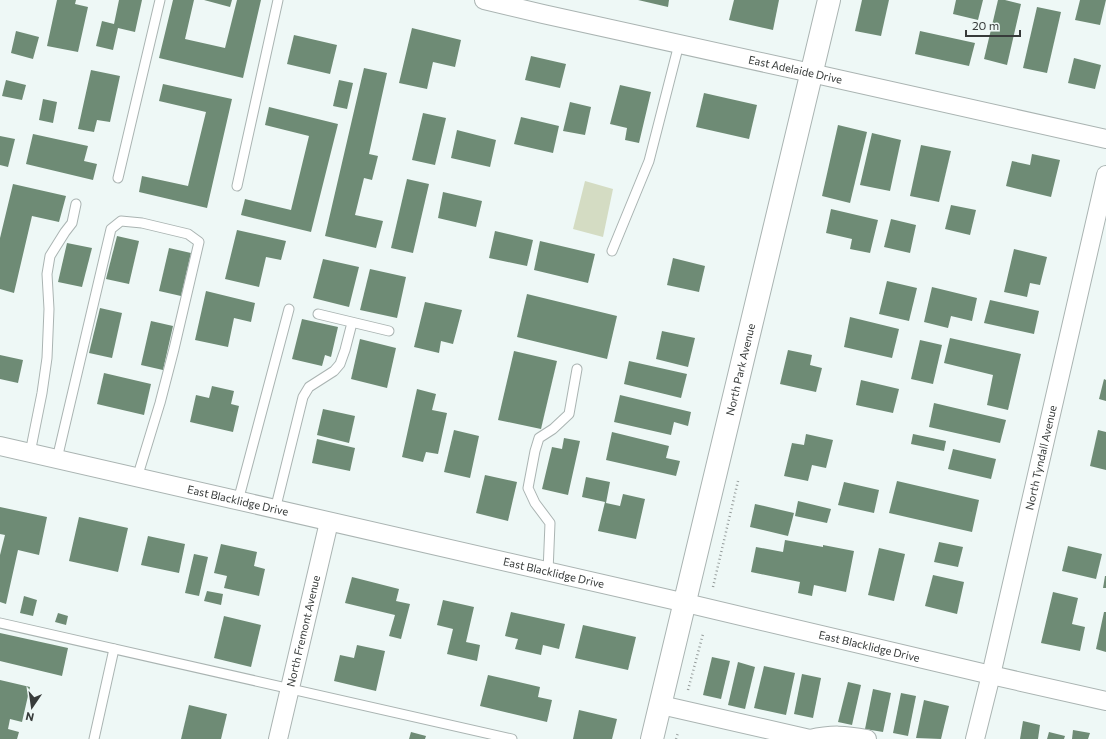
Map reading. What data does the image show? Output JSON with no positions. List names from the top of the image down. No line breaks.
{"streets":{"street":["East Adelaide Drive","North Park Avenue","North Tyndall Avenue","East Blacklidge Drive","North Fremont Avenue"]},"crossings":[["East Adelaide Drive","North Park Avenue"],["North Park Avenue","East Blacklidge Drive"],["North Tyndall Avenue","East Blacklidge Drive"],["East Blacklidge Drive","North Fremont Avenue"]],"scale_bar":"20 m","north":"bottom"}
